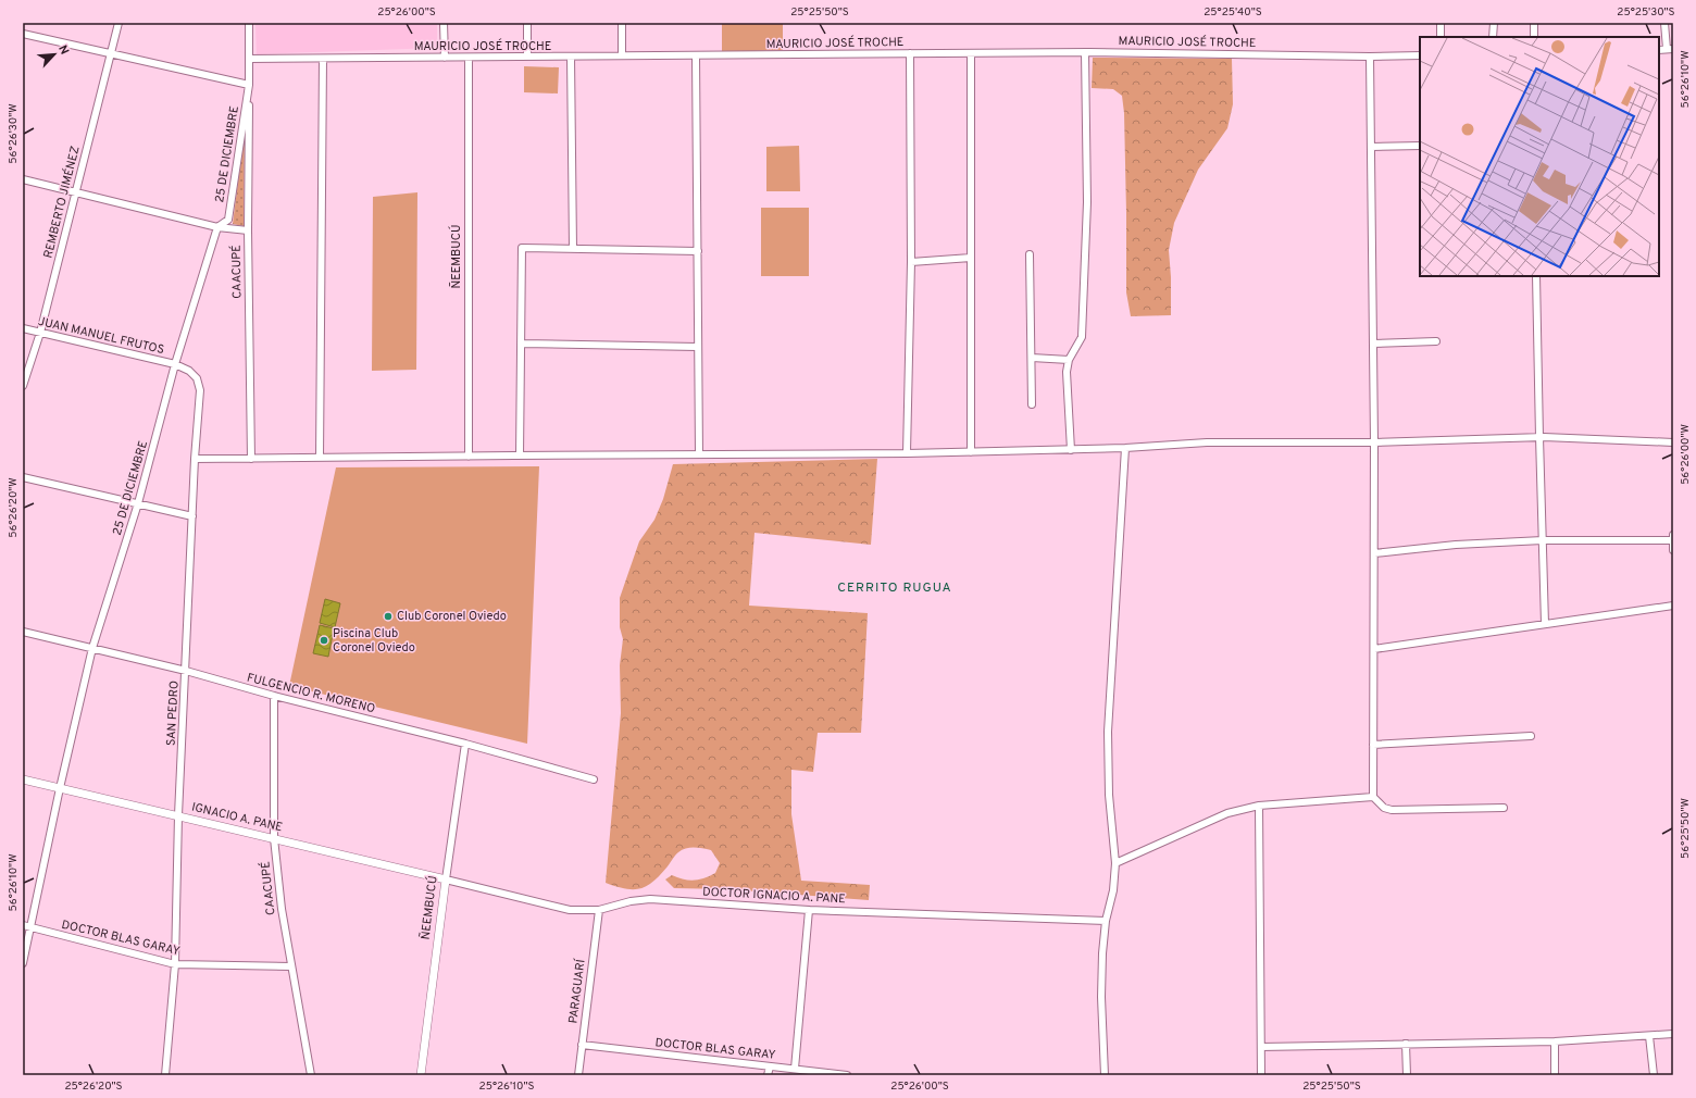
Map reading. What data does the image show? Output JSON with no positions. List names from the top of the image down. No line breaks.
{"streets":{"street":["MAURICIO JOSÉ TROCHE","25 DE DICIEMBRE","REMBERTO JIMÉNEZ","ÑEEMBUCÚ","CAACUPÉ","JUAN MANUEL FRUTOS","FULGENCIO R. MORENO","SAN PEDRO","IGNACIO A. PANE","DOCTOR IGNACIO A. PANE","DOCTOR BLAS GARAY","PARAGUARÍ"]},"crossings":[["MAURICIO JOSÉ TROCHE","25 DE DICIEMBRE"],["MAURICIO JOSÉ TROCHE","ÑEEMBUCÚ"],["25 DE DICIEMBRE","CAACUPÉ"],["25 DE DICIEMBRE","JUAN MANUEL FRUTOS"],["25 DE DICIEMBRE","FULGENCIO R. MORENO"],["25 DE DICIEMBRE","SAN PEDRO"],["25 DE DICIEMBRE","IGNACIO A. PANE"],["25 DE DICIEMBRE","DOCTOR BLAS GARAY"],["REMBERTO JIMÉNEZ","JUAN MANUEL FRUTOS"],["ÑEEMBUCÚ","FULGENCIO R. MORENO"],["ÑEEMBUCÚ","IGNACIO A. PANE"],["ÑEEMBUCÚ","DOCTOR IGNACIO A. PANE"],["CAACUPÉ","FULGENCIO R. MORENO"],["CAACUPÉ","IGNACIO A. PANE"],["CAACUPÉ","DOCTOR BLAS GARAY"],["JUAN MANUEL FRUTOS","SAN PEDRO"],["FULGENCIO R. MORENO","SAN PEDRO"],["SAN PEDRO","IGNACIO A. PANE"],["SAN PEDRO","DOCTOR BLAS GARAY"],["IGNACIO A. PANE","DOCTOR IGNACIO A. PANE"],["DOCTOR IGNACIO A. PANE","PARAGUARÍ"],["DOCTOR BLAS GARAY","PARAGUARÍ"]],"districts":["CERRITO RUGUA"],"places":["Club Coronel Oviedo","Piscina Club Coronel Oviedo"],"north":"top right","coordinates":["25°26'00\"S","25°25'50\"S","25°25'40\"S","25°25'30\"S","56°26'10\"W","56°26'30\"W","56°26'00\"W","56°26'20\"W","56°25'50\"W","25°26'20\"S","25°26'10\"S"]}
